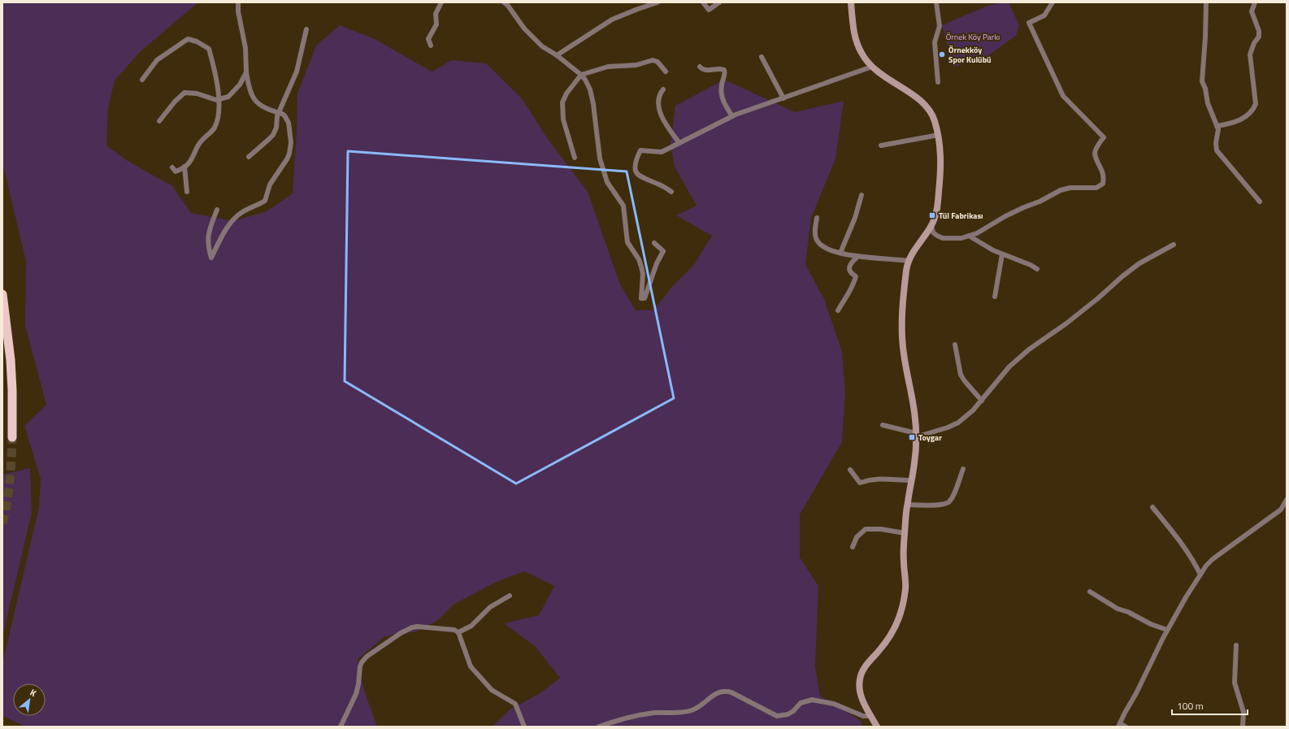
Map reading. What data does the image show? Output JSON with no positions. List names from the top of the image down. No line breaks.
{"parks":["Örnek Köy Parkı"],"places":{"other":["Örnekköy Spor Kulübü"],"transit":["Tül Fabrikası","Toygar"]},"scale_bar":"100 m","north":"top right"}
